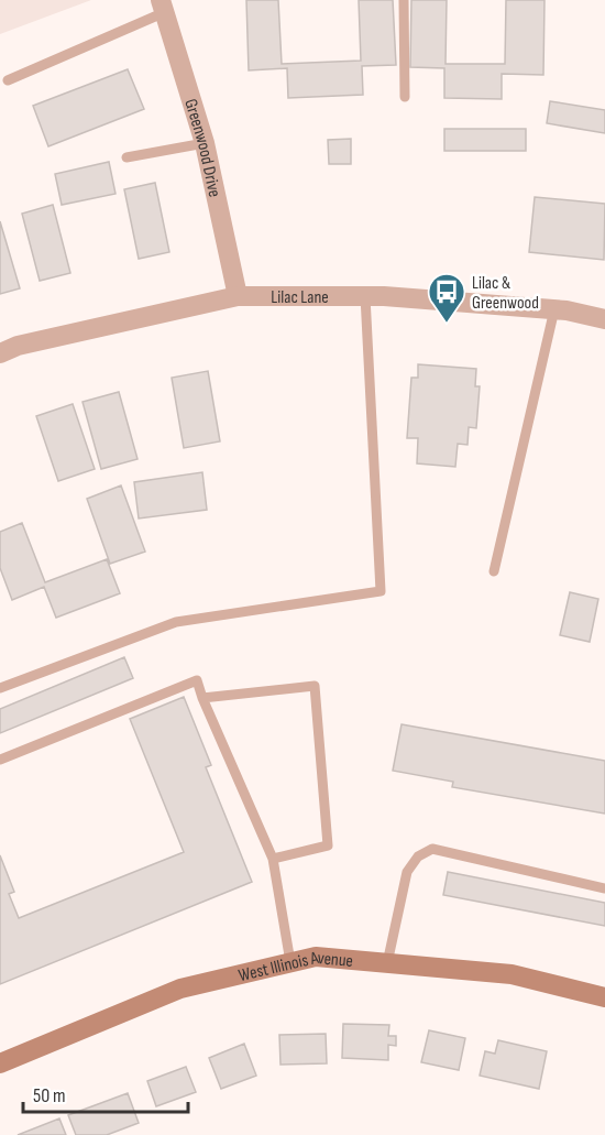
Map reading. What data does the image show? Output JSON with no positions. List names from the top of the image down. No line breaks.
{"streets":{"street":["Greenwood Drive","Lilac Lane","West Illinois Avenue"]},"crossings":[["Greenwood Drive","Lilac Lane"]],"places":{"bus stop":["Lilac & Greenwood"]},"scale_bar":"50 m"}
